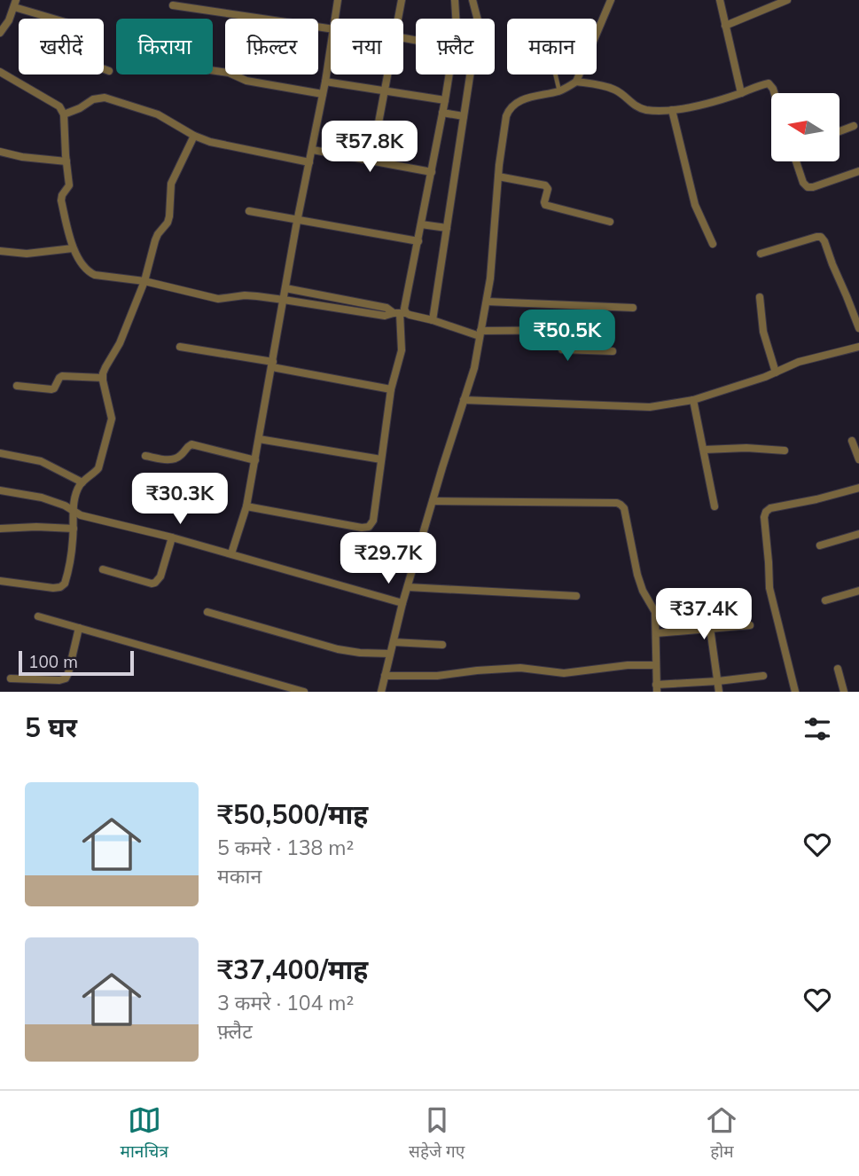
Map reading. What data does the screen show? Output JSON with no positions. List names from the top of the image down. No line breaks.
{"scale_bar":"100 m","north":"left","page":{"chip":["खरीदें","किराया","फ़िल्टर","नया","फ़्लैट","मकान"],"price":["₹57.8K","₹50.5K","₹30.3K","₹29.7K","₹37.4K"],"scale":"100 m","heading":"5 घर","list":[{"name":"₹50,500/माह","note":"5 कमरे · 138 m² · मकान"},{"name":"₹37,400/माह","note":"3 कमरे · 104 m² · फ़्लैट"}],"tabs":["मानचित्र","सहेजे गए","होम"]}}
